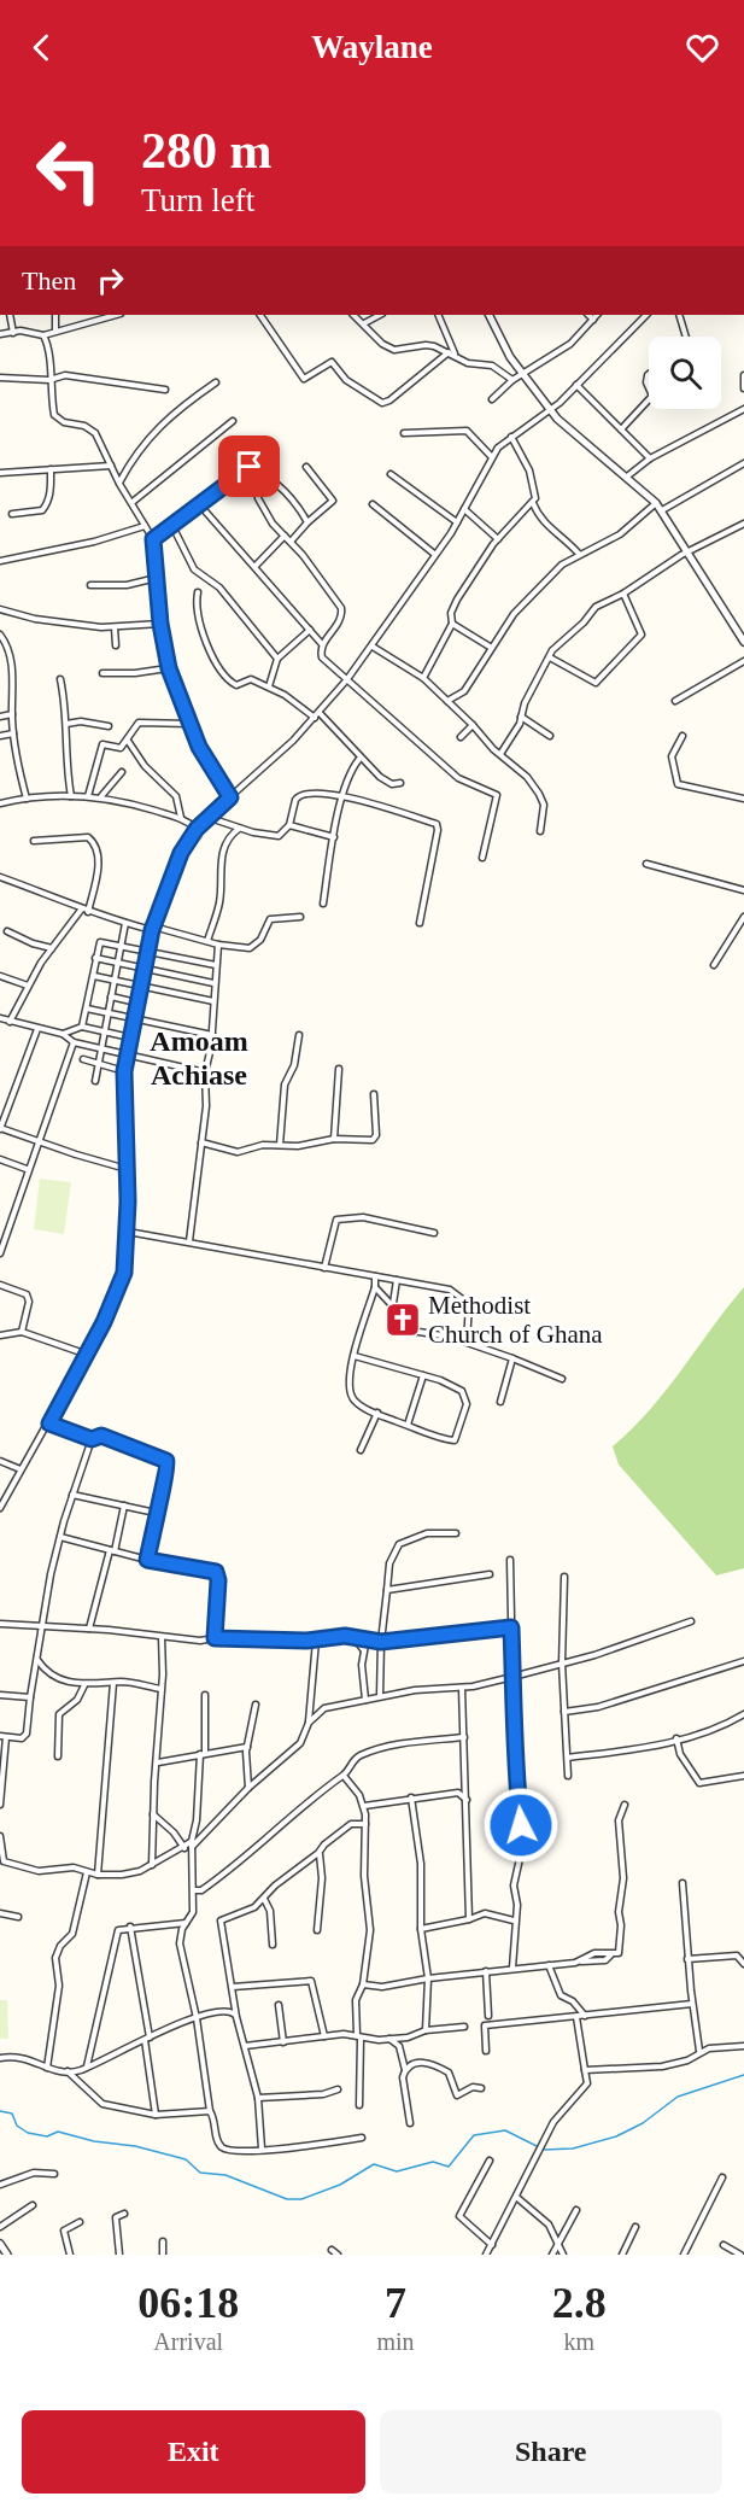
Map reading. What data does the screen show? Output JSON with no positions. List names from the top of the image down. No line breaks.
{"districts":["Amoam Achiase"],"places":{"church":["Methodist Church of Ghana"]},"page":{"header":"Waylane","turn":["280 m","Turn left"],"then":"Then","eta":["06:18","Arrival","7","min","2.8","km"],"buttons":["Exit","Share"]}}
